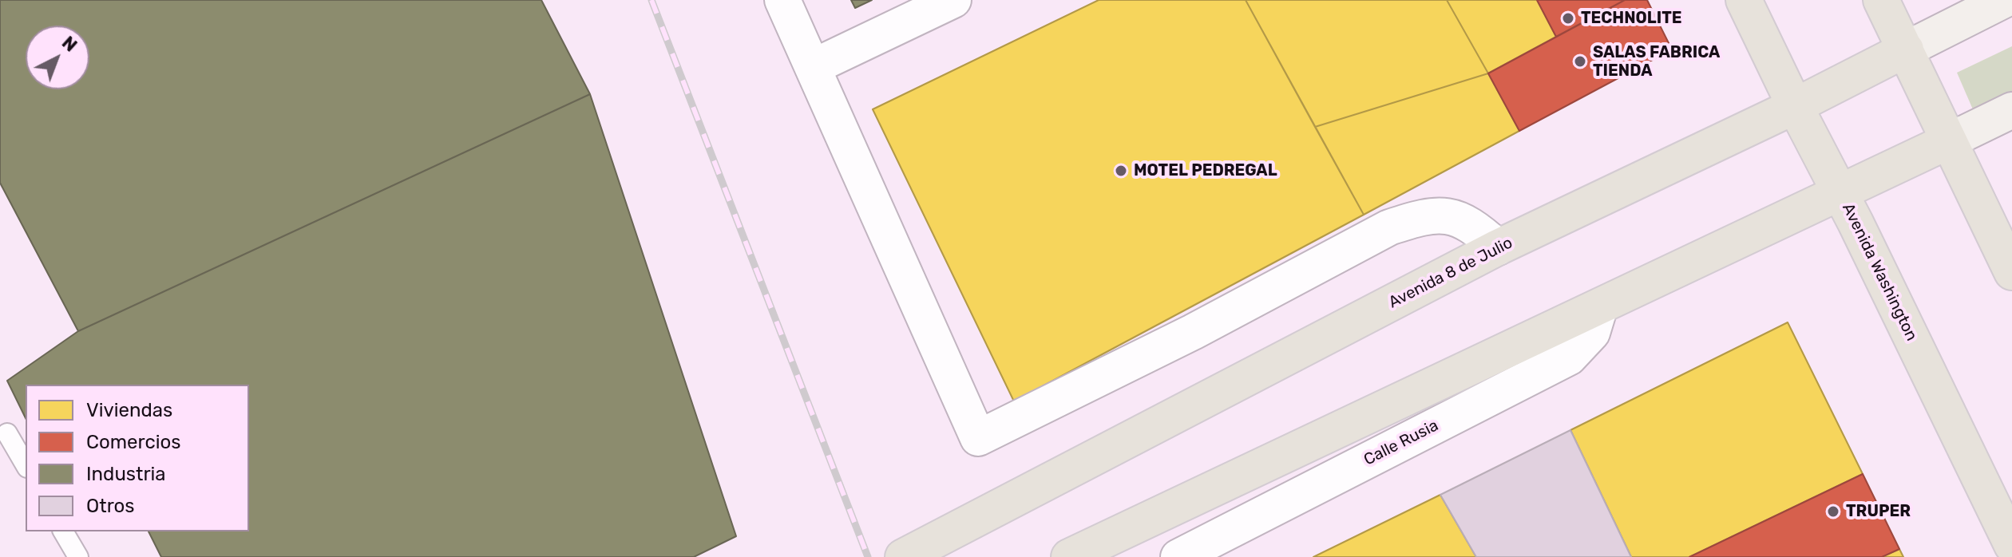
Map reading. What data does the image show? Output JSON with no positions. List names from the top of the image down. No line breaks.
{"streets":{"main road":["Avenida Washington","Avenida 8 de Julio"],"street":["Calle Rusia"]},"crossings":[["Avenida Washington","Avenida 8 de Julio"]],"places":["TECHNOLITE","SALAS FABRICA TIENDA","MOTEL PEDREGAL","TRUPER"],"legend":["Viviendas","Comercios","Industria","Otros"],"north":"top right"}
